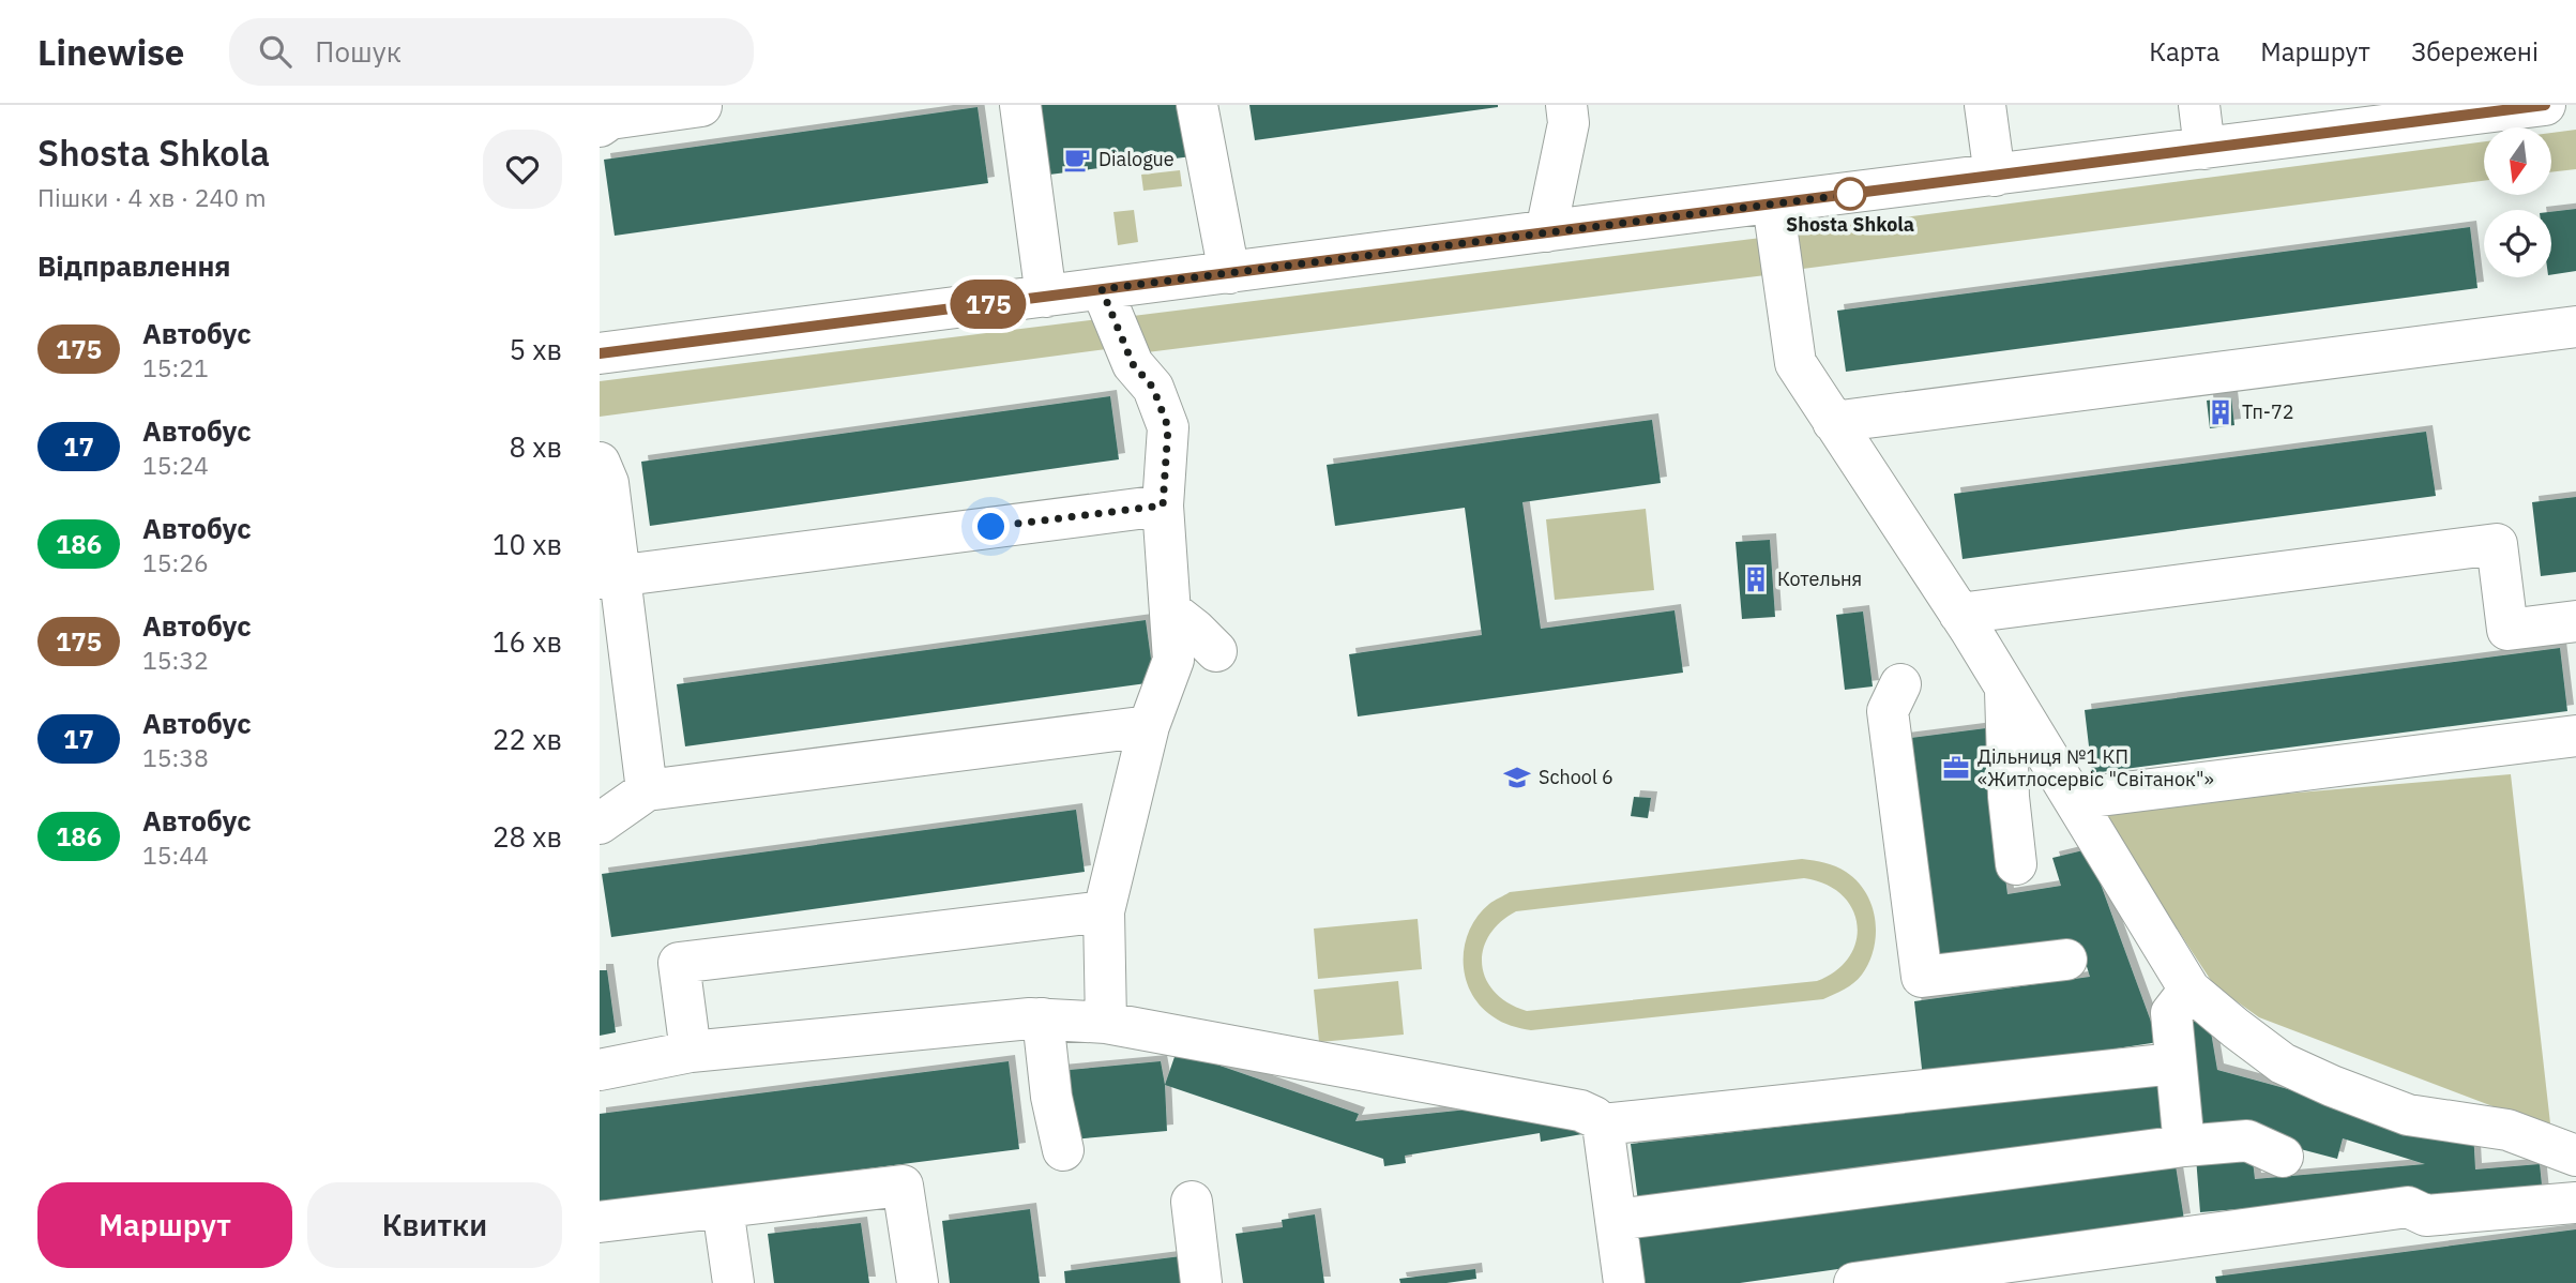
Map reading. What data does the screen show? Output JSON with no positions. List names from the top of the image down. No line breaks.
{"places":{"cafe":["Dialogue"],"other":["Shosta Shkola"],"building":["Тп-72","Котельня"],"office":["Дільниця №1 КП «Житлосервіс \"Світанок\"»"],"school or university":["School 6"]},"lines":["bus line 175"],"north":"bottom","page":{"header":"Linewise","search":"Пошук","nav":["Карта","Маршрут","Збережені"],"heading":[["Shosta Shkola","Пішки · 4 хв · 240 m"],"Відправлення"],"on_map":"175","list":[{"mark":"175","name":"Автобус","note":"15:21","value":"5 хв"},{"mark":"17","name":"Автобус","note":"15:24","value":"8 хв"},{"mark":"186","name":"Автобус","note":"15:26","value":"10 хв"},{"mark":"175","name":"Автобус","note":"15:32","value":"16 хв"},{"mark":"17","name":"Автобус","note":"15:38","value":"22 хв"},{"mark":"186","name":"Автобус","note":"15:44","value":"28 хв"}],"buttons":["Маршрут","Квитки"]}}
